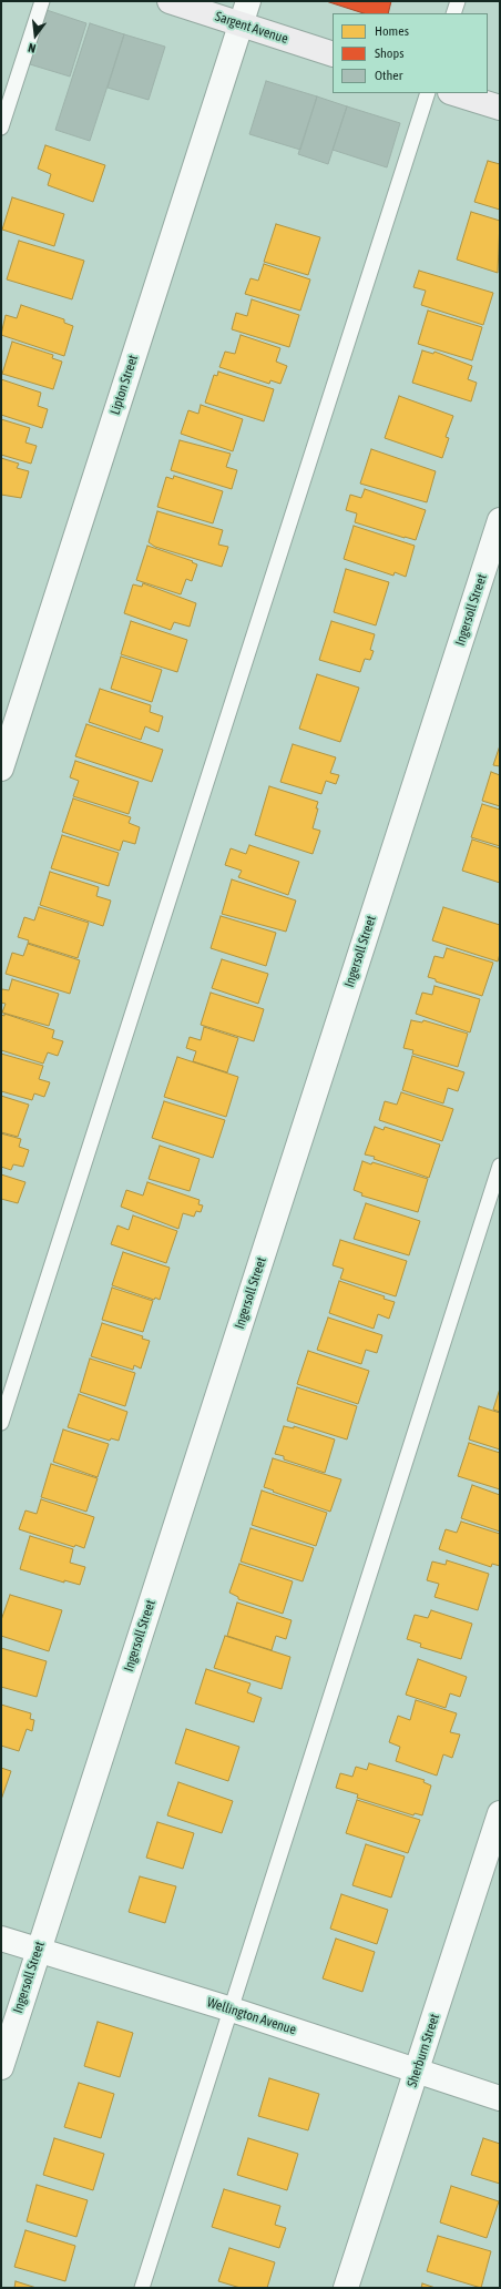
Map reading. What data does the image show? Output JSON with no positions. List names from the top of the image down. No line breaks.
{"streets":{"main road":["Sargent Avenue"],"street":["Lipton Street","Ingersoll Street","Wellington Avenue","Sherburn Street"]},"crossings":[["Sargent Avenue","Lipton Street"],["Ingersoll Street","Wellington Avenue"],["Wellington Avenue","Sherburn Street"]],"legend":["Homes","Shops","Other"],"north":"bottom"}
